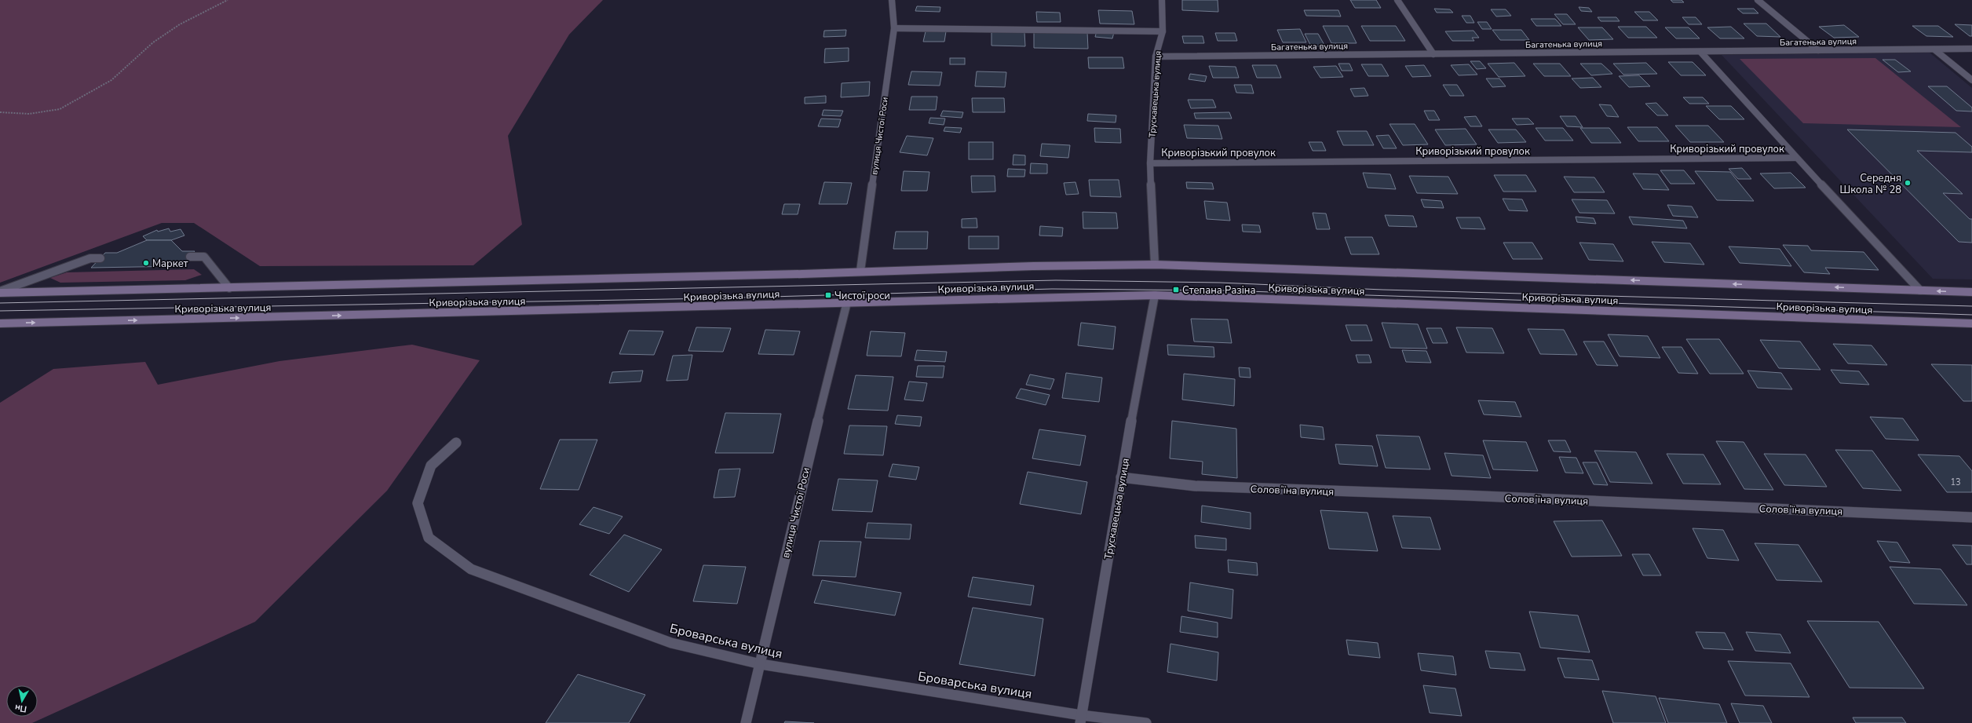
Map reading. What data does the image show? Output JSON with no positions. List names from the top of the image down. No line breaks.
{"streets":{"main road":["Криворізька вулиця"],"street":["Багатенька вулиця","Трускавецька вулиця","вулиця Чистої Роси","Криворізький провулок","Соловʼїна вулиця","Броварська вулиця"]},"crossings":[["Багатенька вулиця","Трускавецька вулиця"],["Трускавецька вулиця","Криворізький провулок"],["Трускавецька вулиця","Криворізька вулиця"],["Трускавецька вулиця","Соловʼїна вулиця"],["Трускавецька вулиця","Броварська вулиця"],["вулиця Чистої Роси","Криворізька вулиця"],["вулиця Чистої Роси","Броварська вулиця"]],"places":{"other":["Середня Школа № 28","Маркет"],"transit":["Степана Разіна","Чистої роси"]},"house_numbers":["13"],"north":"bottom"}
